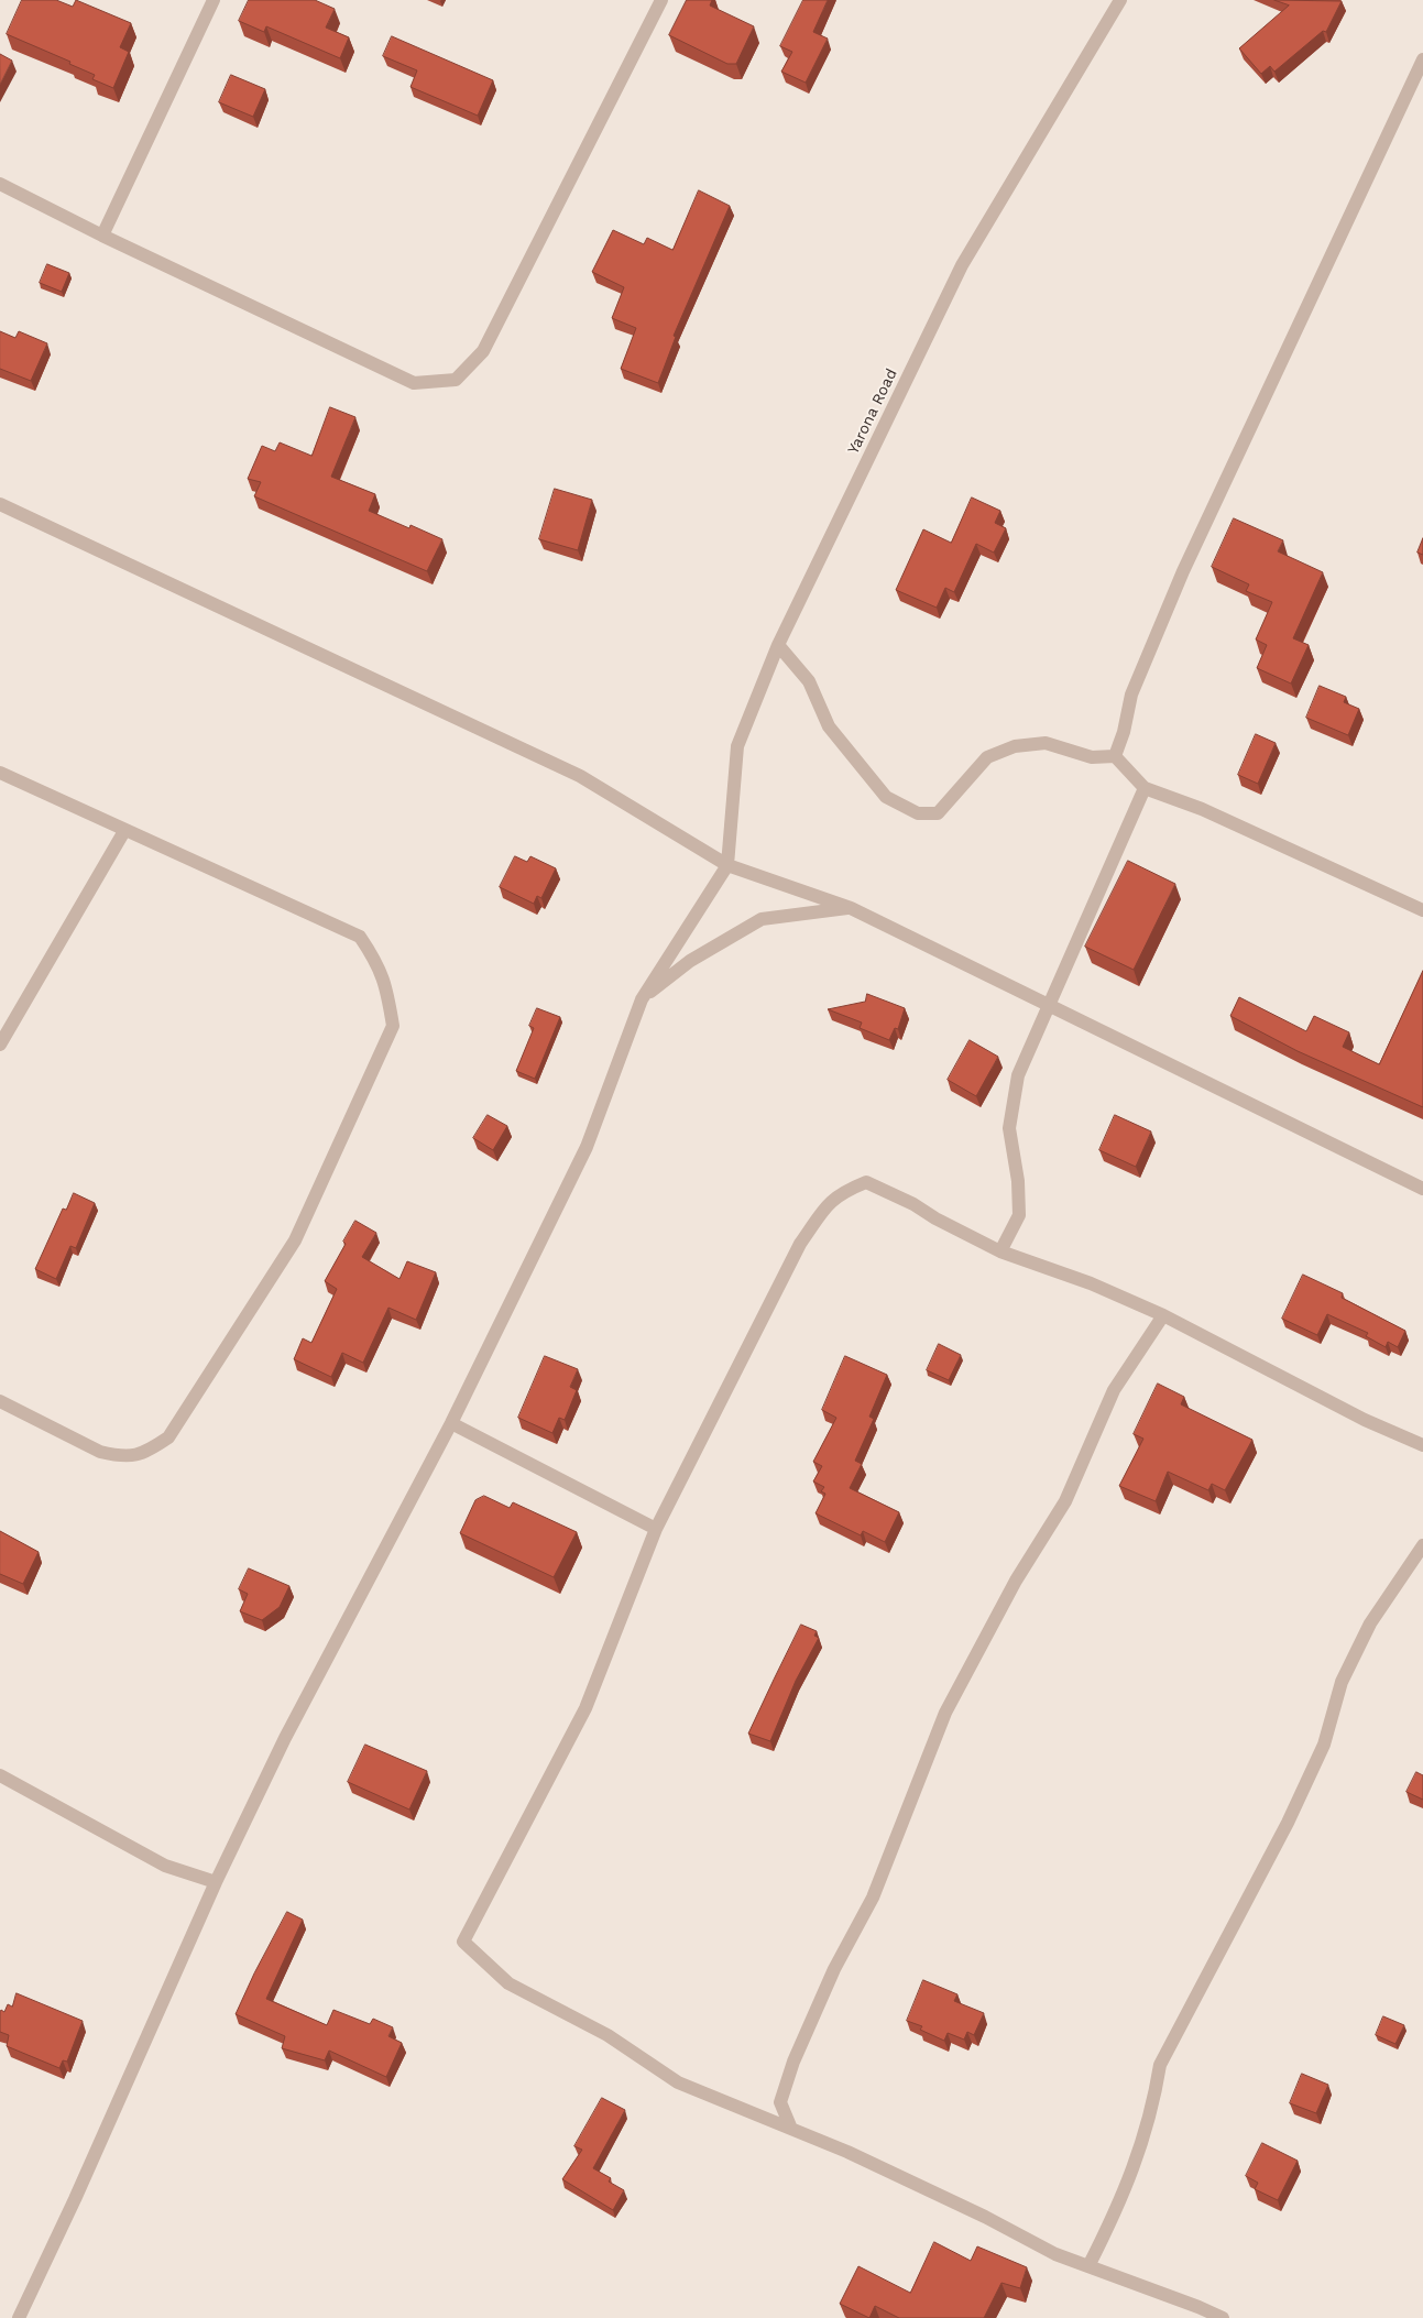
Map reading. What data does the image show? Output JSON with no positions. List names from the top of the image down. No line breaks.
{"streets":{"street":["Yarona Road"]}}
